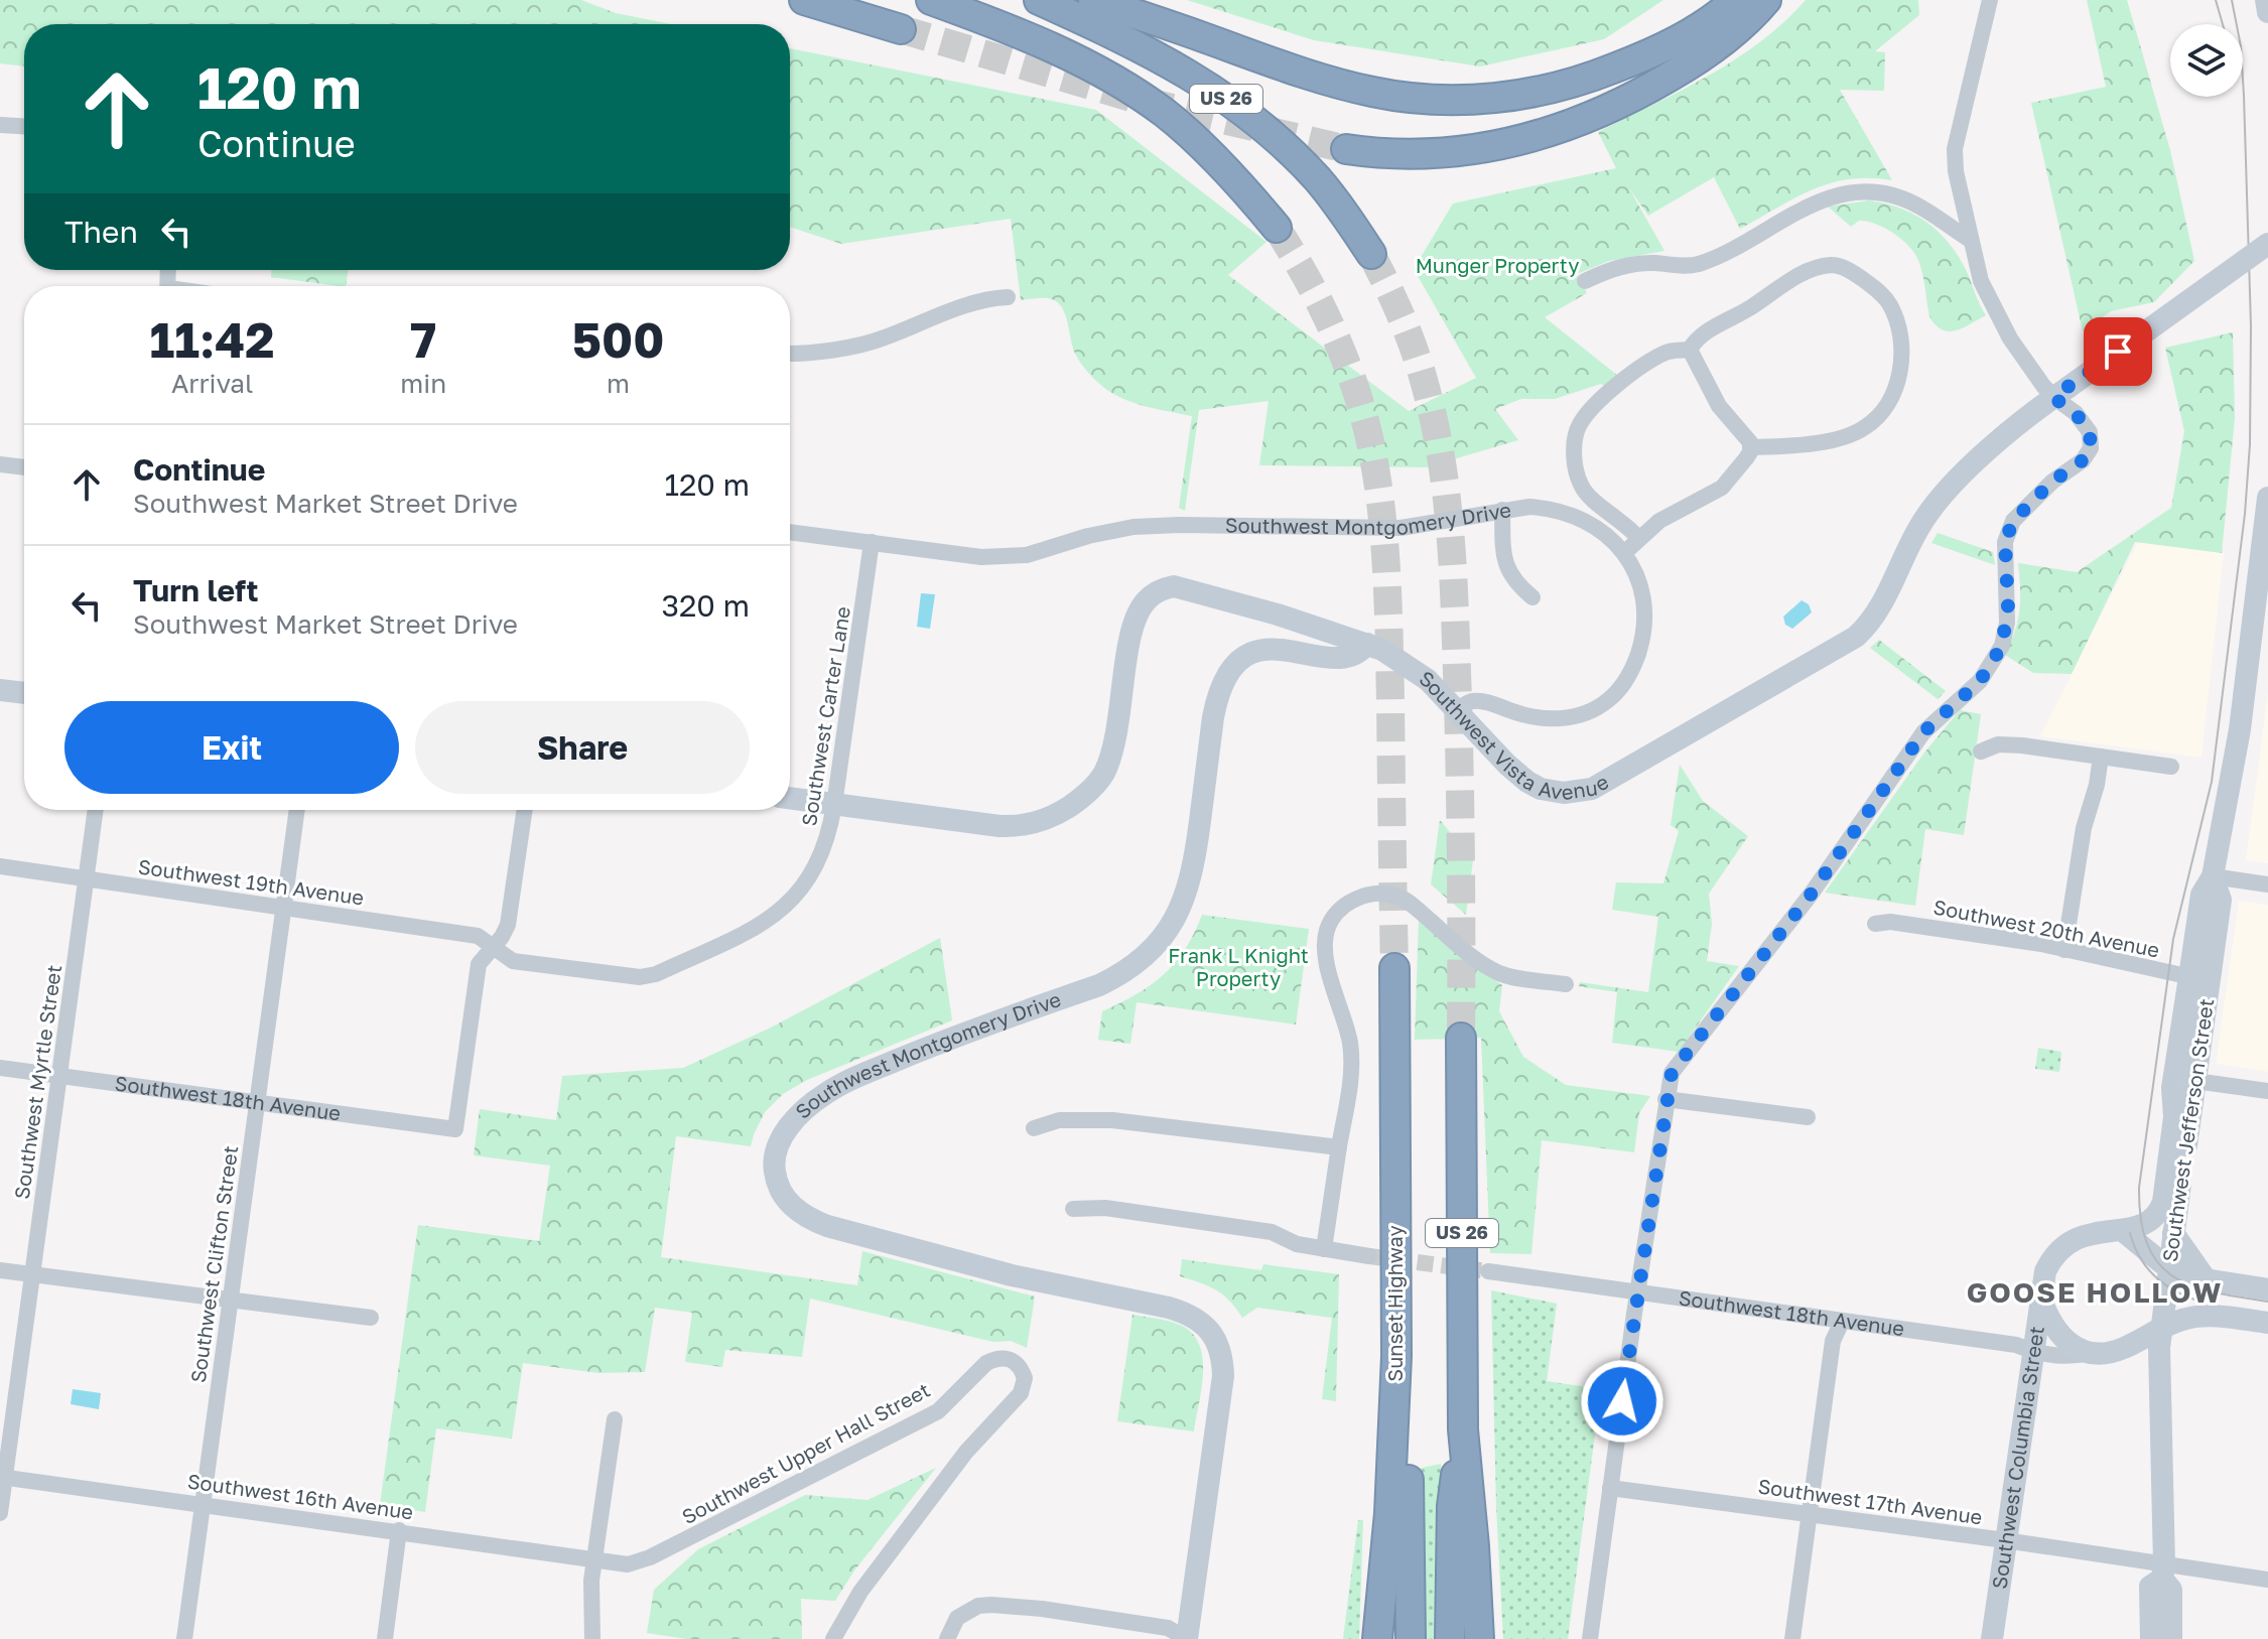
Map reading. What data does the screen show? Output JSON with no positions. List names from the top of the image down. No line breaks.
{"streets":{"highway":["US 26","Sunset Highway"],"main road":["Southwest Montgomery Drive","Southwest Vista Avenue","Southwest 18th Avenue","Southwest Jefferson Street","Southwest Columbia Street"],"street":["Southwest Carter Lane","Southwest 19th Avenue","Southwest 20th Avenue","Southwest Myrtle Street","Southwest Clifton Street","Southwest Upper Hall Street","Southwest 16th Avenue","Southwest 17th Avenue"]},"crossings":[["Southwest Montgomery Drive","Southwest Carter Lane"],["Southwest Montgomery Drive","Southwest Vista Avenue"],["Southwest Carter Lane","Southwest Vista Avenue"],["Southwest Carter Lane","Southwest 19th Avenue"],["Southwest Carter Lane","Southwest 18th Avenue"],["Southwest 19th Avenue","Southwest Myrtle Street"],["Southwest 19th Avenue","Southwest 18th Avenue"],["Southwest 19th Avenue","Southwest Clifton Street"],["Southwest 20th Avenue","Southwest Jefferson Street"],["Southwest Myrtle Street","Southwest 18th Avenue"],["Southwest Myrtle Street","Southwest 16th Avenue"],["Southwest 18th Avenue","Southwest Jefferson Street"],["Southwest 18th Avenue","Southwest Clifton Street"],["Southwest 18th Avenue","Southwest Columbia Street"],["Southwest Jefferson Street","Southwest Columbia Street"],["Southwest Jefferson Street","Southwest 17th Avenue"],["Southwest Clifton Street","Southwest 16th Avenue"],["Southwest Upper Hall Street","Southwest 16th Avenue"],["Southwest Columbia Street","Southwest 17th Avenue"]],"districts":["GOOSE HOLLOW"],"parks":["Munger Property","Frank L Knight Property"],"page":{"turn":["120 m","Continue"],"then":"Then","eta":["11:42","Arrival","7","min","500","m"],"list":[{"name":"Continue","note":"Southwest Market Street Drive","value":"120 m"},{"name":"Turn left","note":"Southwest Market Street Drive","value":"320 m"}],"buttons":["Exit","Share"]}}
